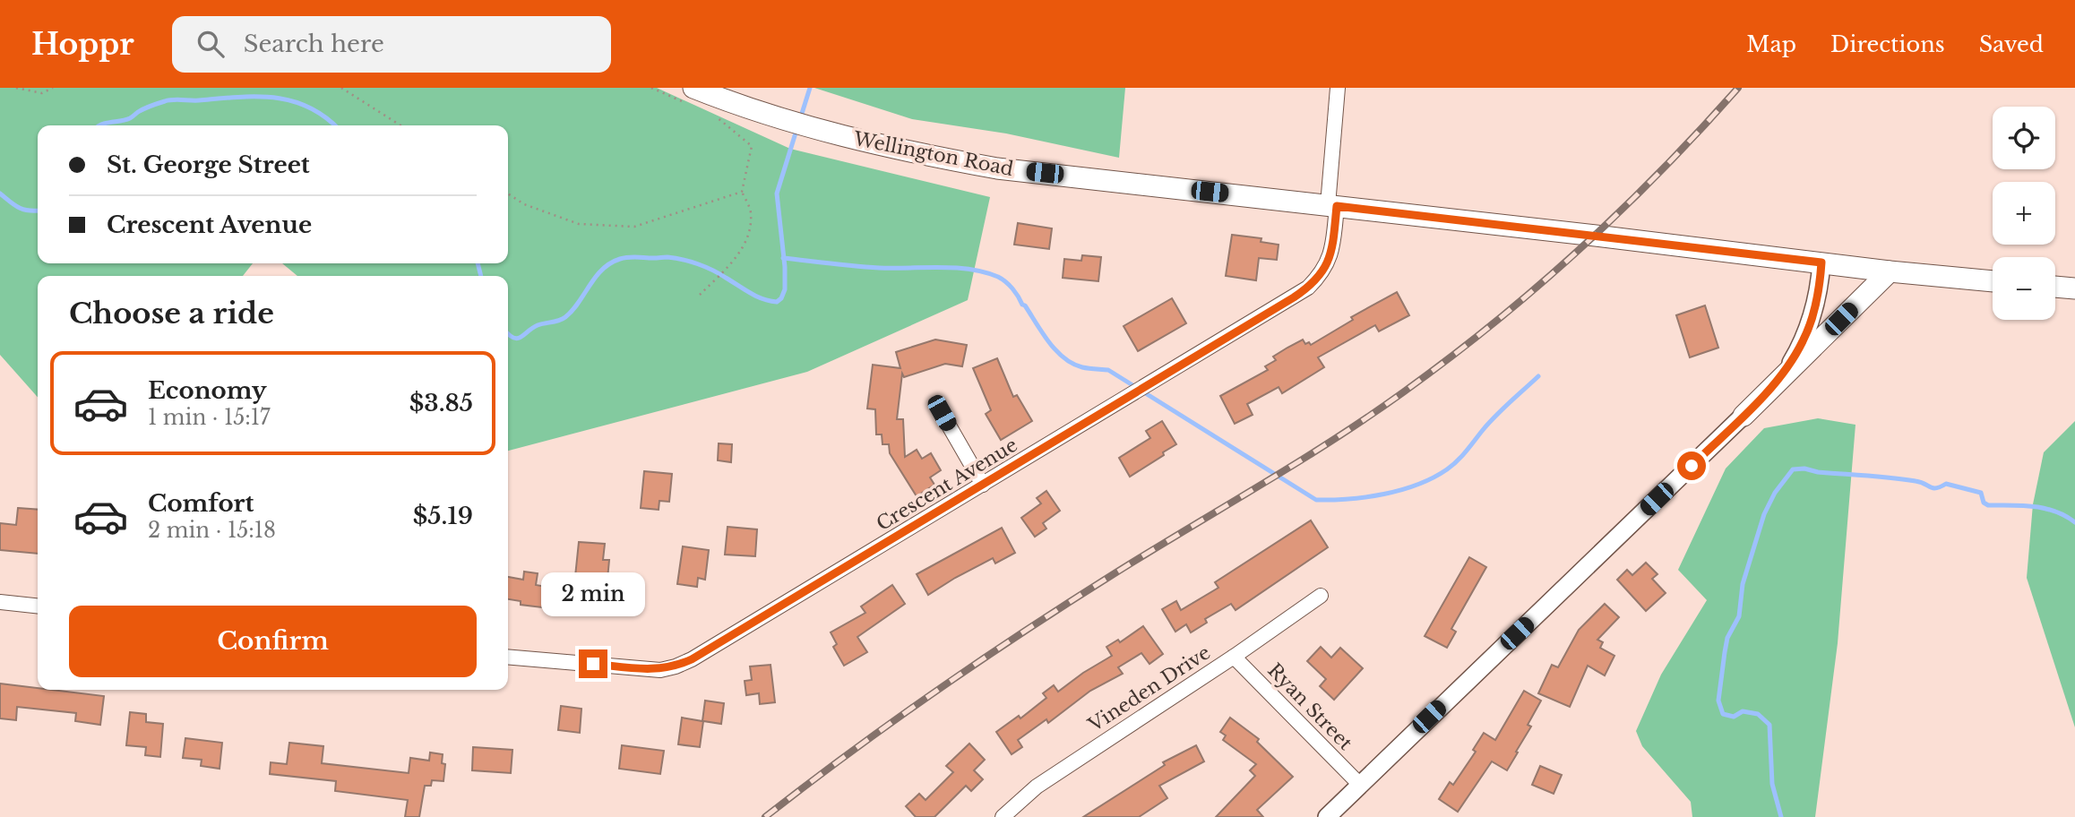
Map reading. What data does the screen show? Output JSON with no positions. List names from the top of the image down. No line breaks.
{"streets":{"main road":["Wellington Road"],"street":["Crescent Avenue","Vineden Drive","Ryan Street"]},"crossings":[["Wellington Road","Crescent Avenue"],["Vineden Drive","Ryan Street"]],"page":{"header":"Hoppr","search":"Search here","nav":["Map","Directions","Saved"],"map_buttons":["+","−"],"banner":["St. George Street","Crescent Avenue"],"heading":"Choose a ride","list":[{"name":"Economy","note":"1 min · 15:17","value":"$3.85"},{"name":"Comfort","note":"2 min · 15:18","value":"$5.19"}],"bubble":"2 min","buttons":"Confirm"}}
